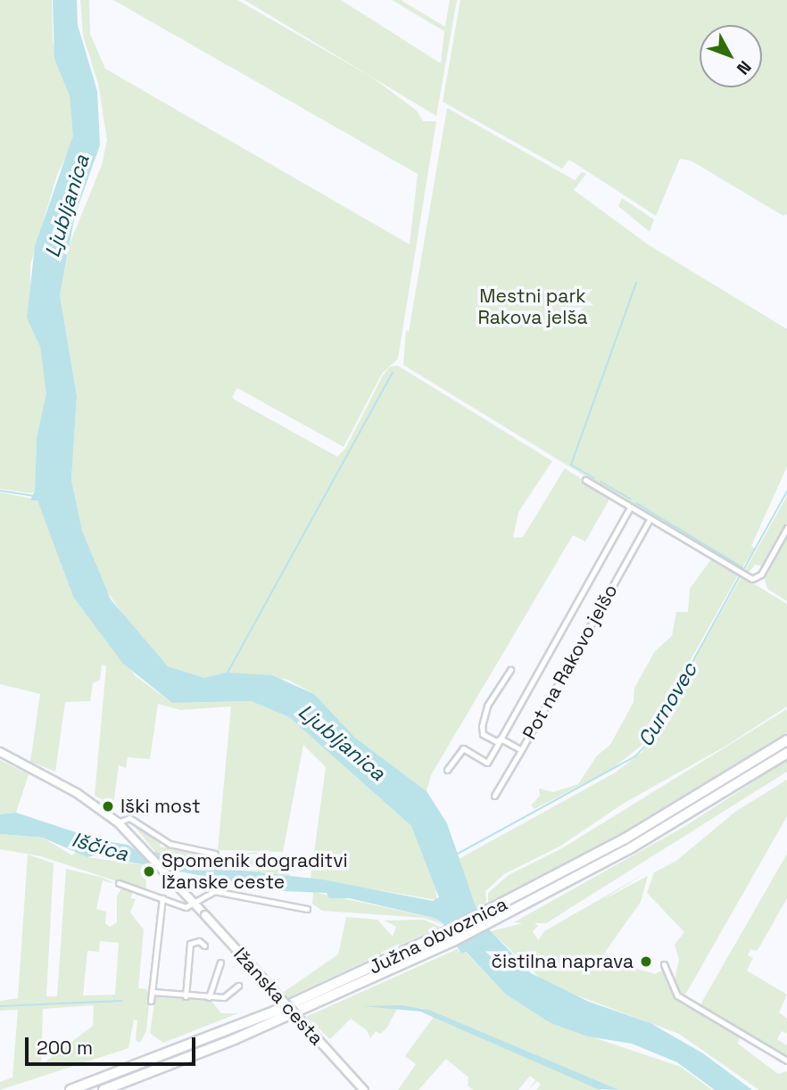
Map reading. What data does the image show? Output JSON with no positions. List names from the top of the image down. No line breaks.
{"streets":{"highway":["Južna obvoznica"],"main road":["Ižanska cesta"],"street":["Pot na Rakovo jelšo"]},"water":["Ljubljanica","Curnovec","Iščica"],"parks":["Mestni park Rakova jelša"],"places":["Iški most","Spomenik dograditvi Ižanske ceste","čistilna naprava"],"scale_bar":"200 m","north":"bottom right"}
